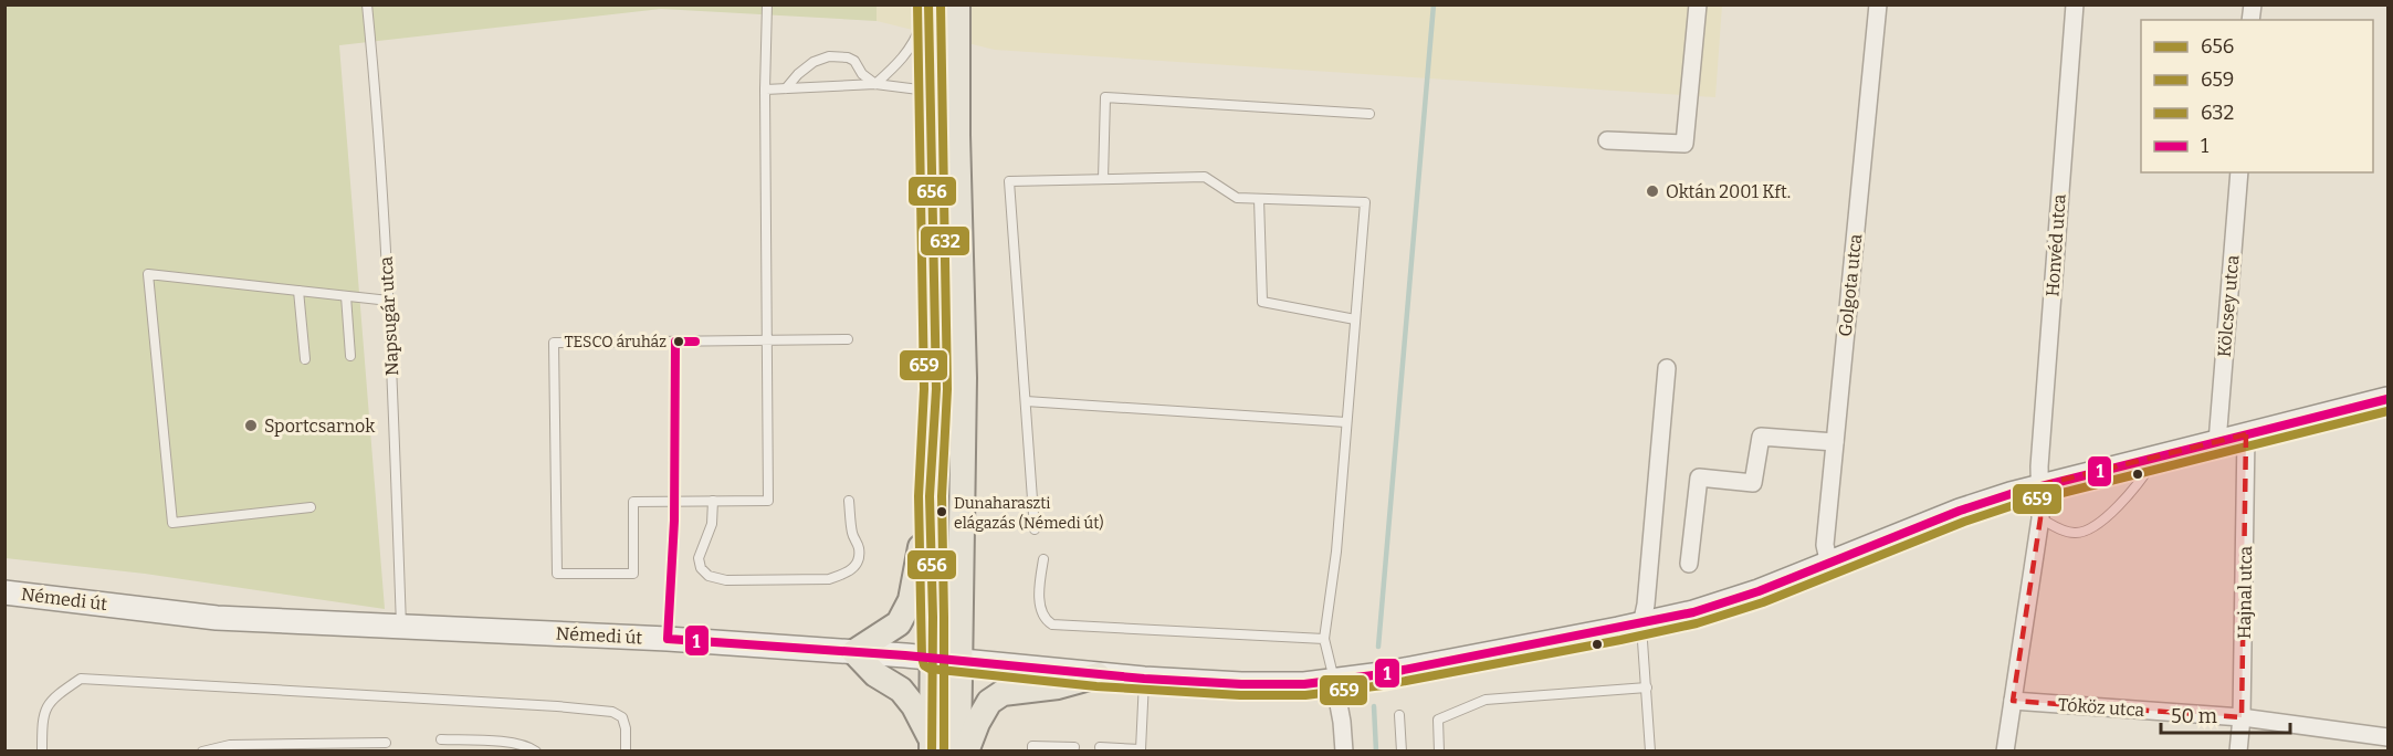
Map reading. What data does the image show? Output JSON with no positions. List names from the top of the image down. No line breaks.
{"streets":{"main road":["Némedi út"],"street":["Honvéd utca","Golgota utca","Kölcsey utca","Hajnal utca","Tóköz utca"],"lane":["Napsugár utca"]},"crossings":[["Honvéd utca","Némedi út"],["Honvéd utca","Tóköz utca"],["Golgota utca","Némedi út"],["Kölcsey utca","Némedi út"],["Napsugár utca","Némedi út"],["Hajnal utca","Némedi út"],["Hajnal utca","Tóköz utca"]],"places":["Oktán 2001 Kft.","TESCO áruház","Sportcsarnok","Dunaharaszti elágazás (Némedi út)"],"lines":["transit line 656","transit line 659","transit line 632","transit line 1"],"legend":["656","659","632","1"],"scale_bar":"50 m"}
